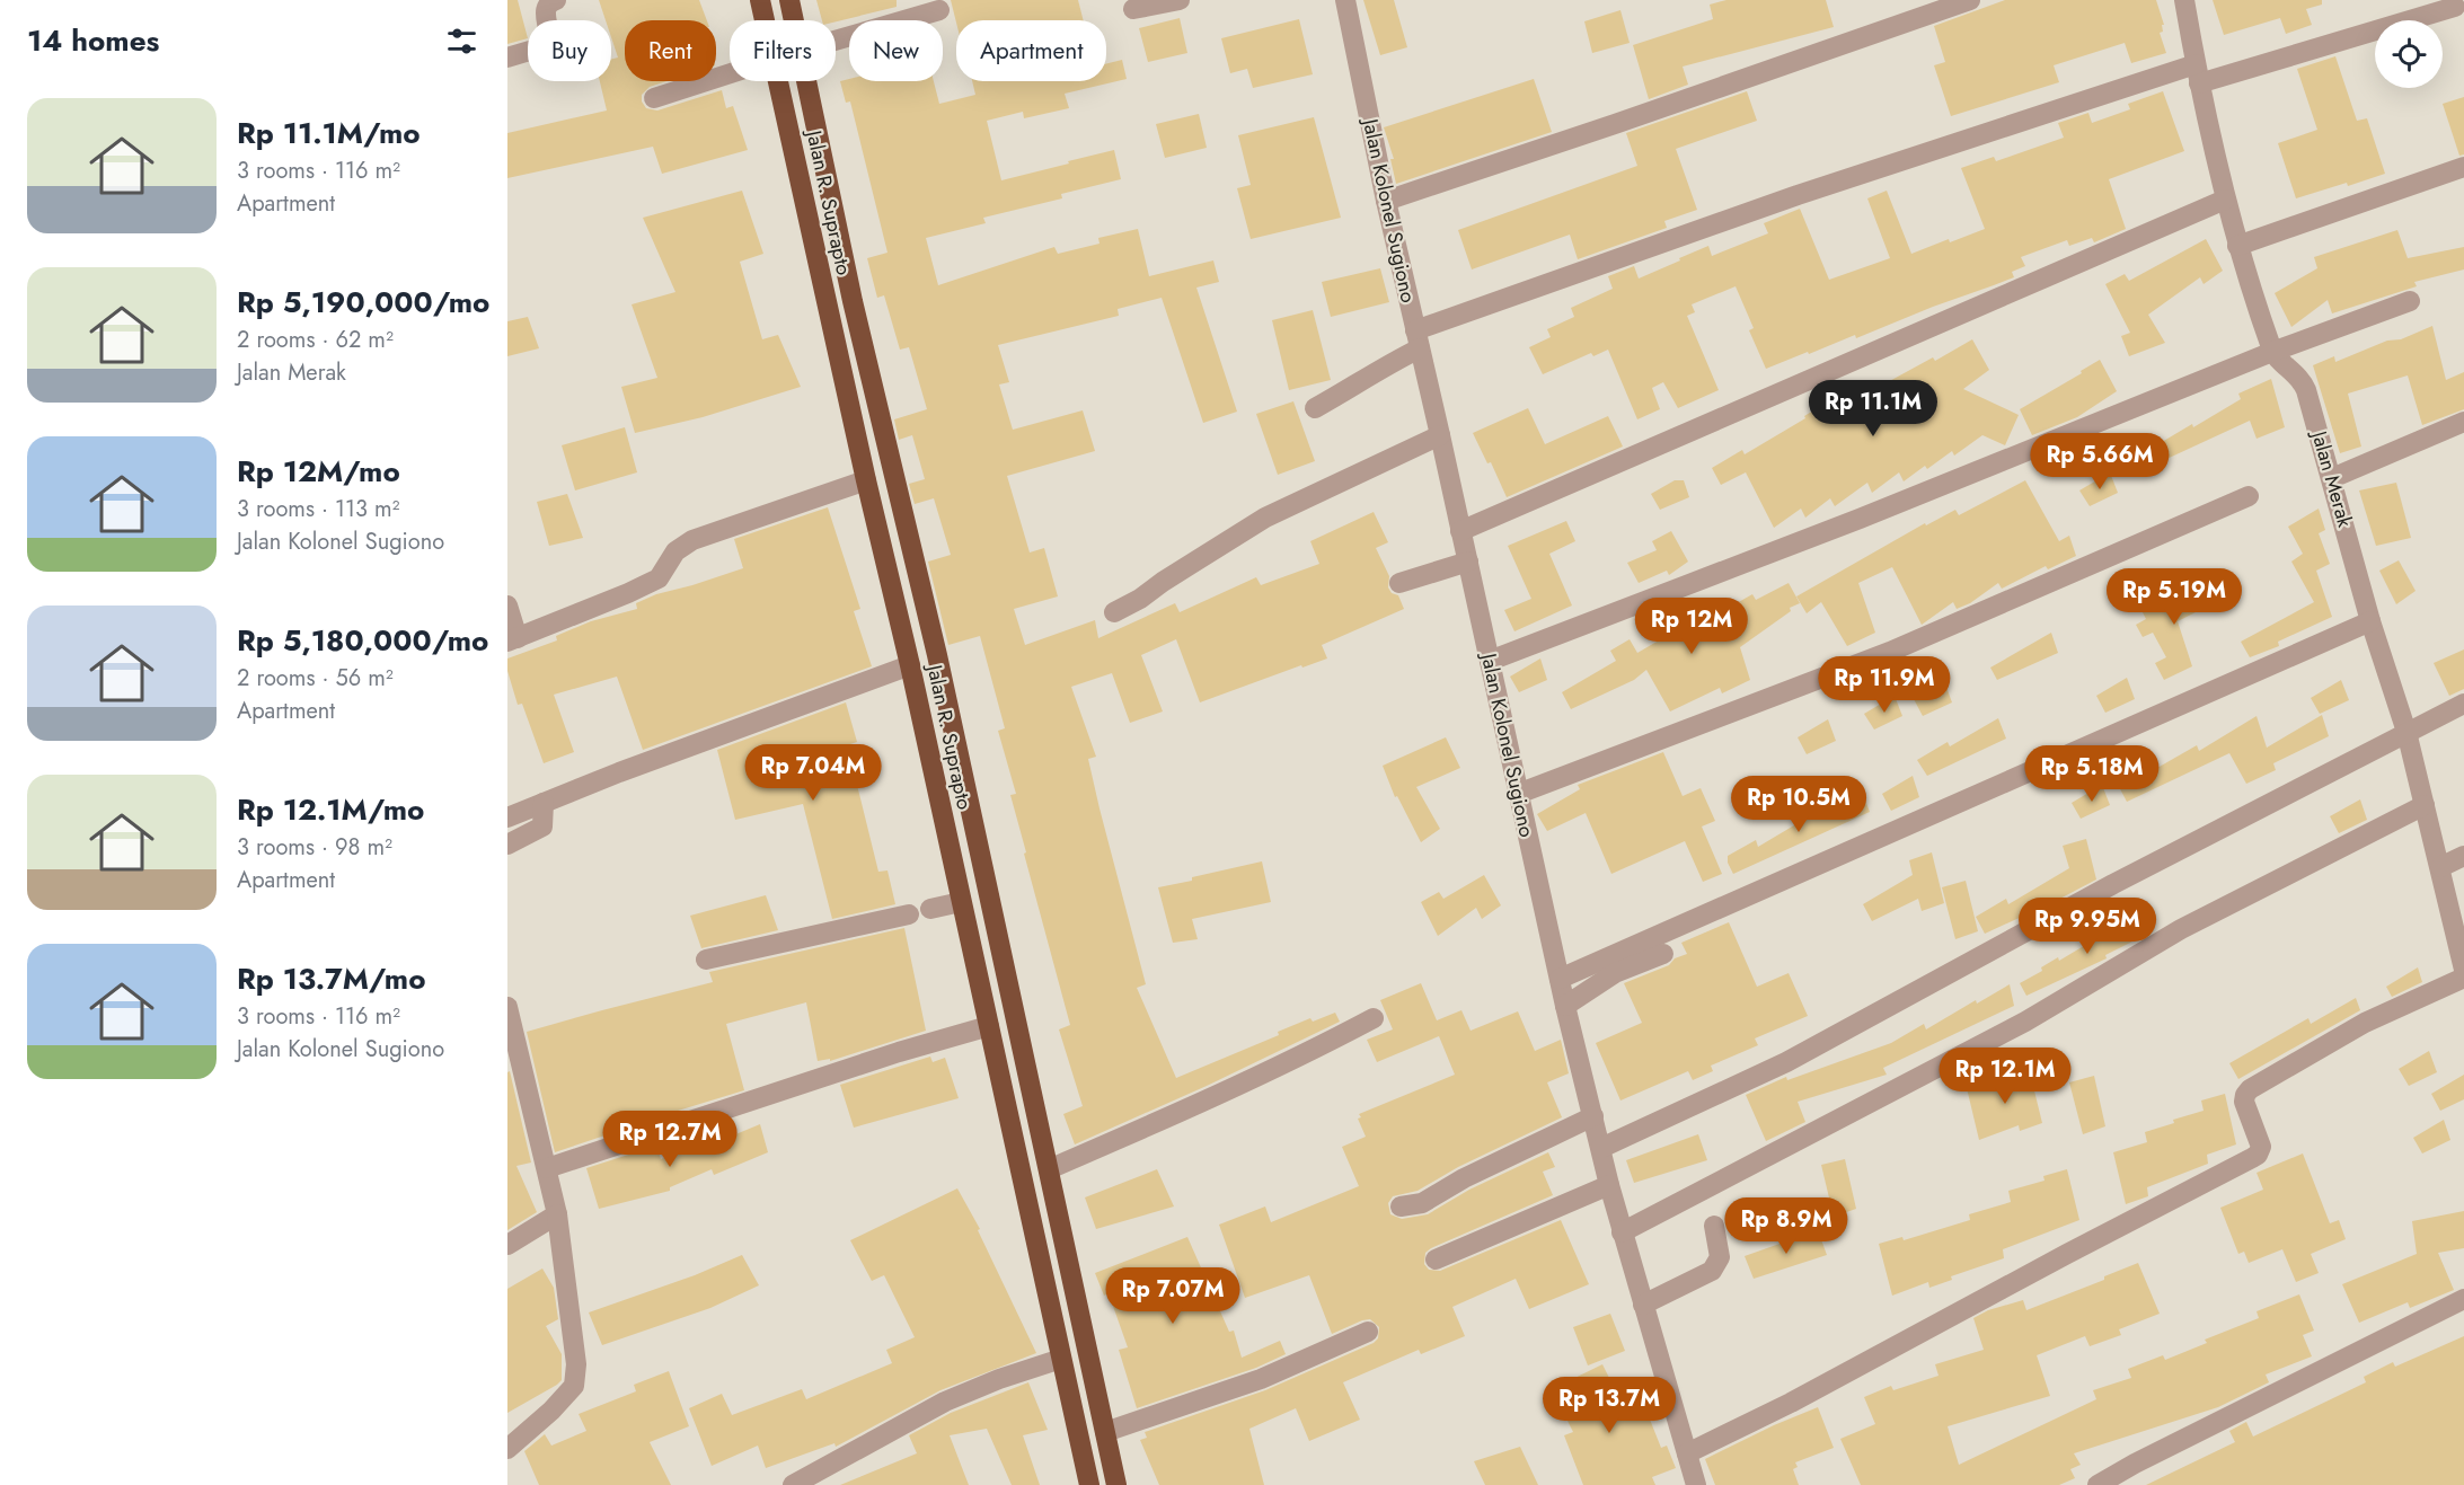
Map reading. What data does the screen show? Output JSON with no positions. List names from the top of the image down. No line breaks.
{"streets":{"highway":["Jalan R. Suprapto"],"street":["Jalan Kolonel Sugiono","Jalan Merak"]},"page":{"heading":"14 homes","chip":["Buy","Rent","Filters","New","Apartment"],"list":[{"name":"Rp 11.1M/mo","note":"3 rooms · 116 m² · Apartment"},{"name":"Rp 5,190,000/mo","note":"2 rooms · 62 m² · Jalan Merak"},{"name":"Rp 12M/mo","note":"3 rooms · 113 m² · Jalan Kolonel Sugiono"},{"name":"Rp 5,180,000/mo","note":"2 rooms · 56 m² · Apartment"},{"name":"Rp 12.1M/mo","note":"3 rooms · 98 m² · Apartment"},{"name":"Rp 13.7M/mo","note":"3 rooms · 116 m² · Jalan Kolonel Sugiono"}],"price":["Rp 11.1M","Rp 5.66M","Rp 5.19M","Rp 12M","Rp 11.9M","Rp 7.04M","Rp 5.18M","Rp 10.5M","Rp 9.95M","Rp 12.1M","Rp 12.7M","Rp 8.9M","Rp 7.07M","Rp 13.7M"]}}
